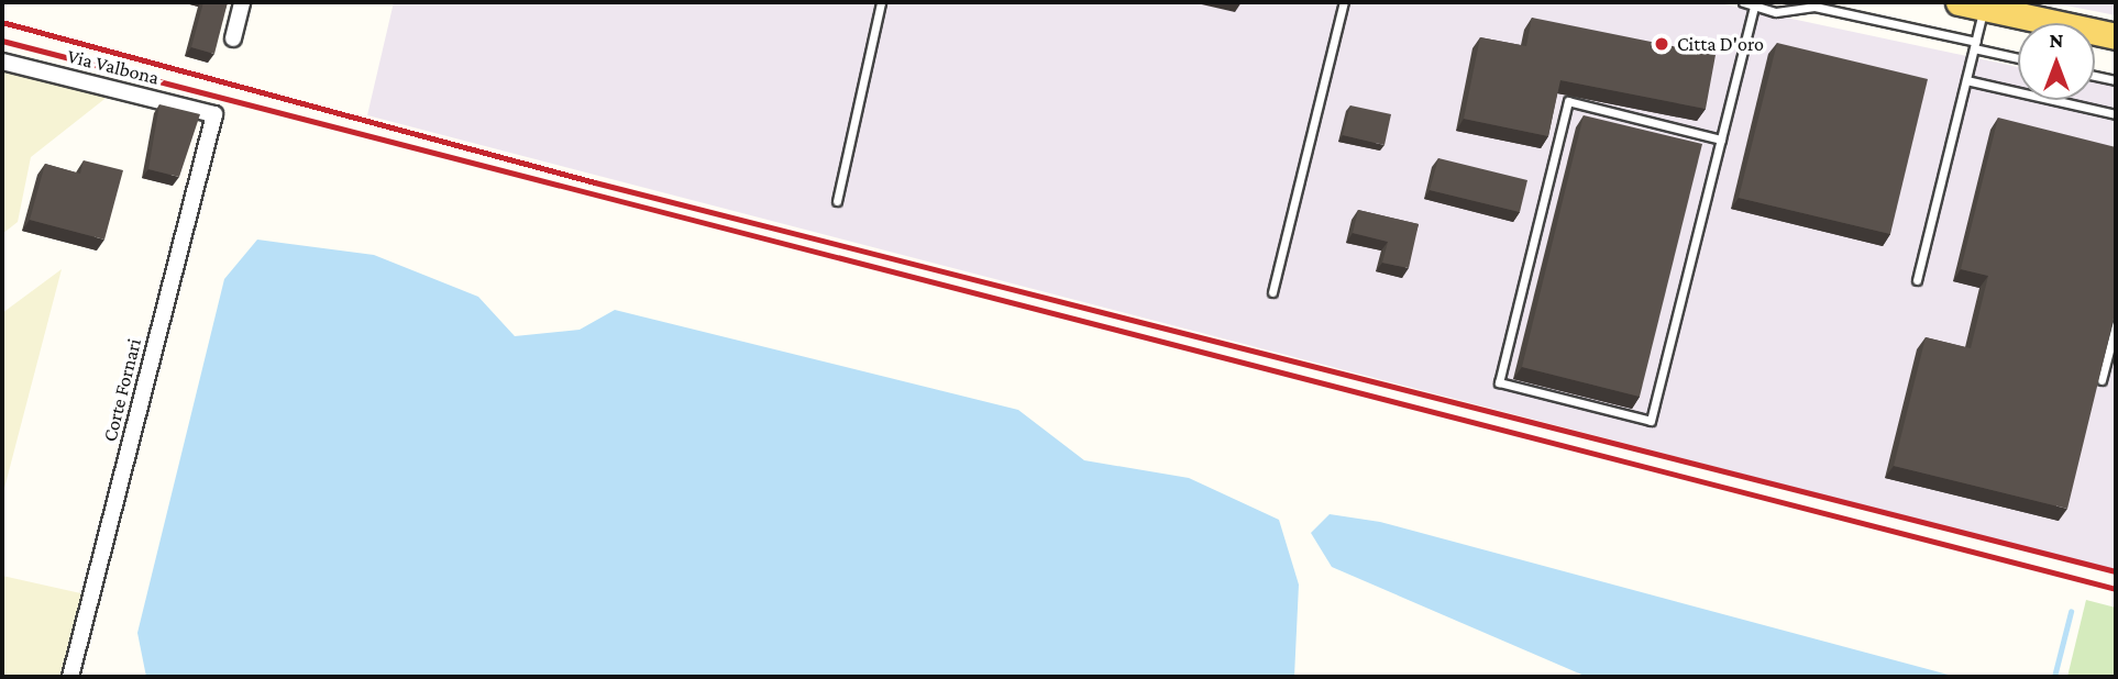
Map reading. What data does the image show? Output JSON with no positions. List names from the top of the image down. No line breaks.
{"streets":{"street":["Via Valbona","Corte Fornari"]},"crossings":[["Via Valbona","Corte Fornari"]],"places":["Citta D'oro"],"north":"top"}
